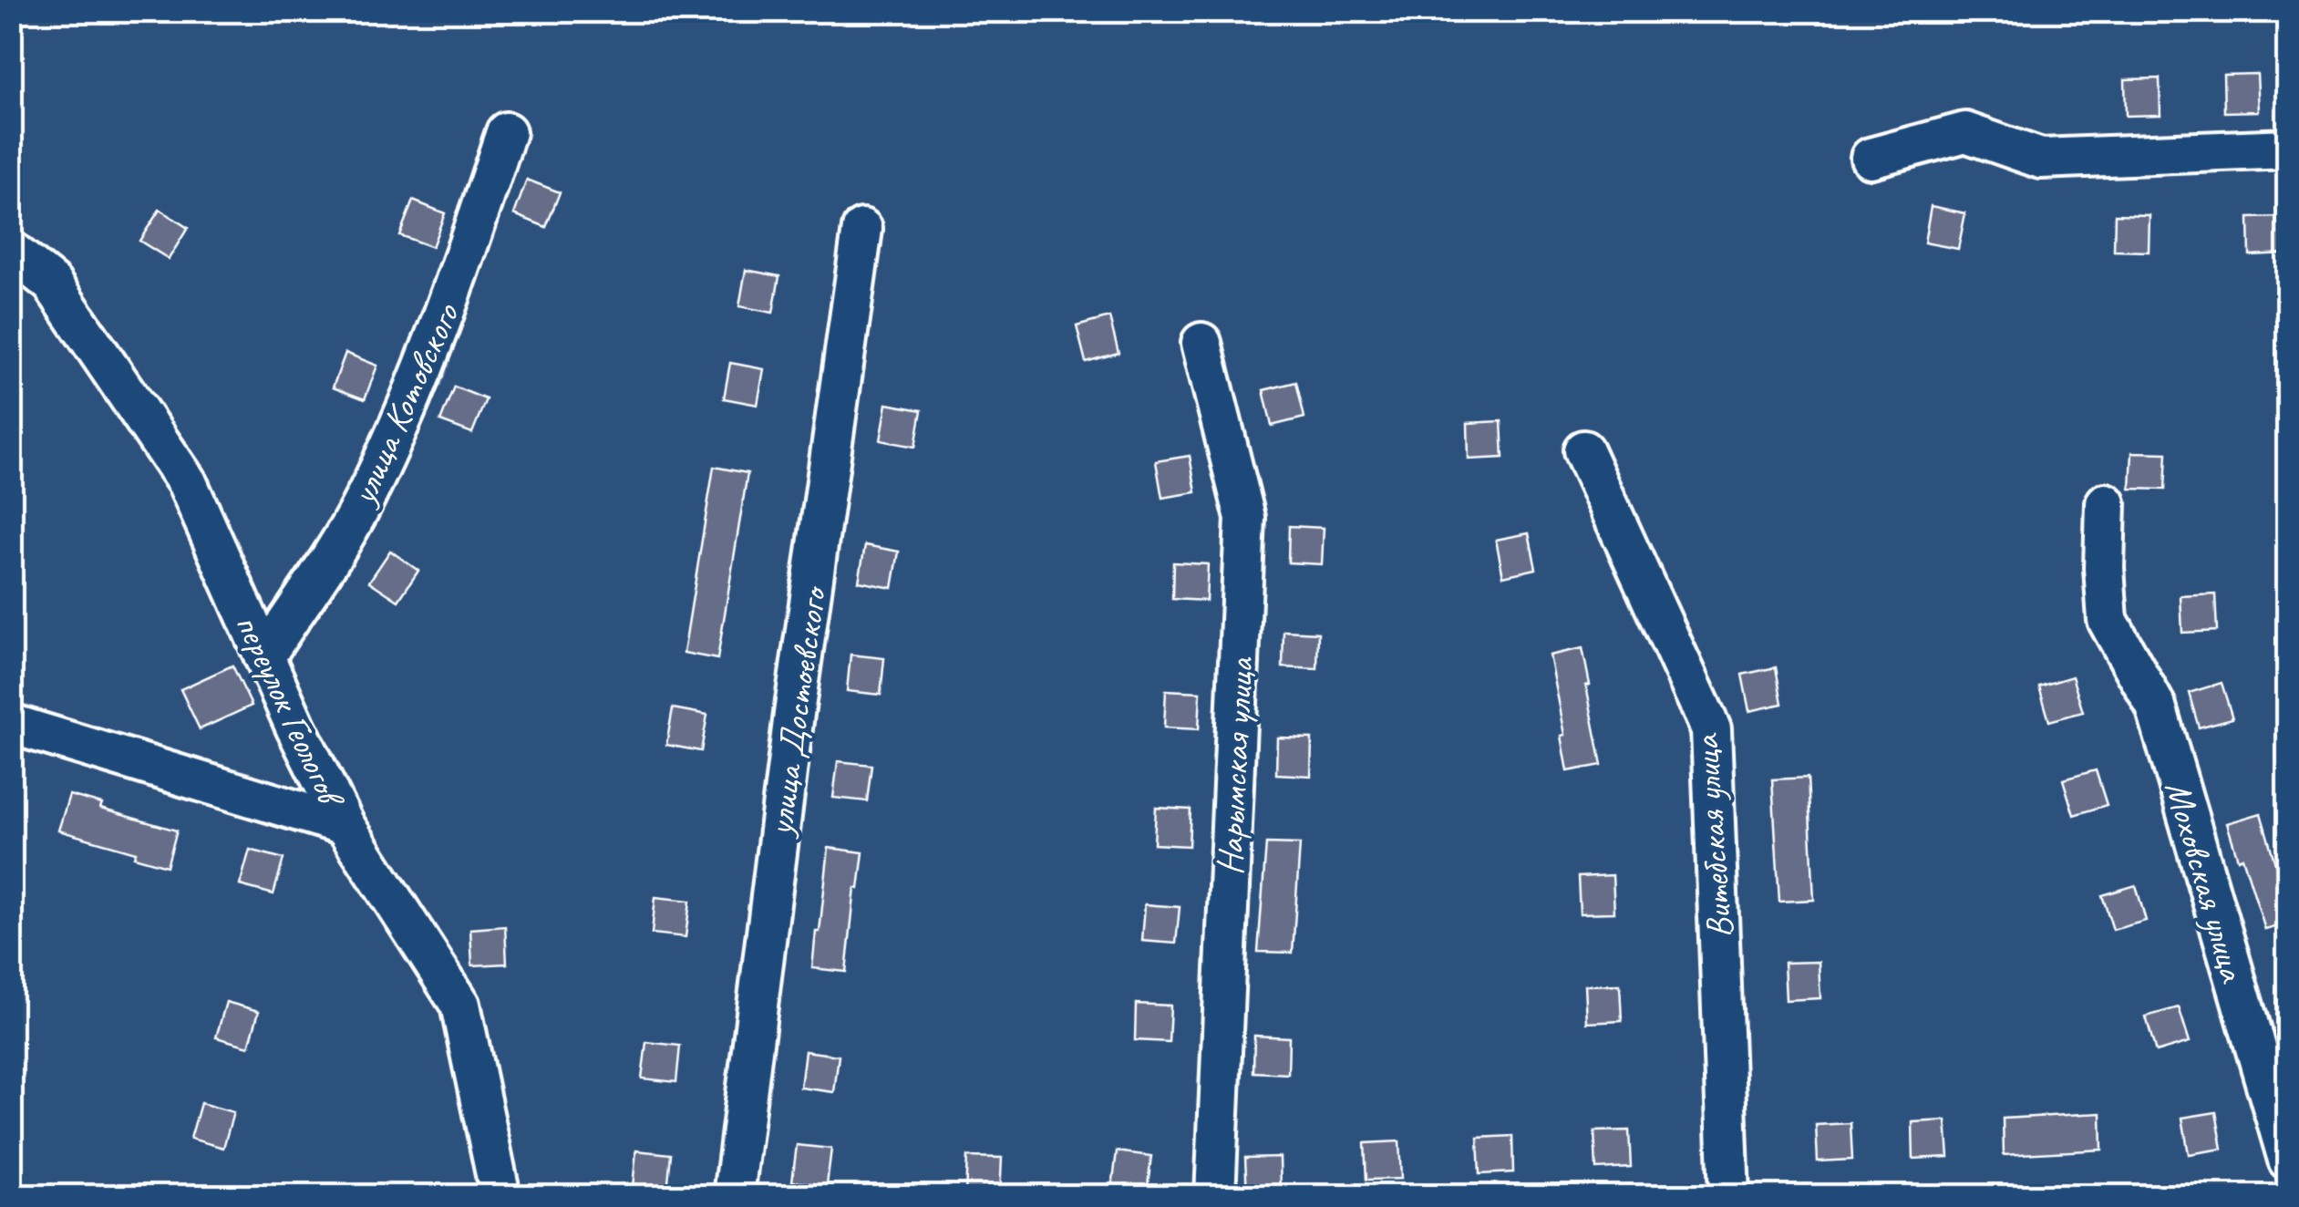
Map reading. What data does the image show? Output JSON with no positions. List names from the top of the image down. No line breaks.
{"streets":{"street":["улица Котовского","переулок Геологов","улица Достоевского","Нарымская улица","Витебская улица","Моховская улица"]},"crossings":[["улица Котовского","переулок Геологов"]]}
